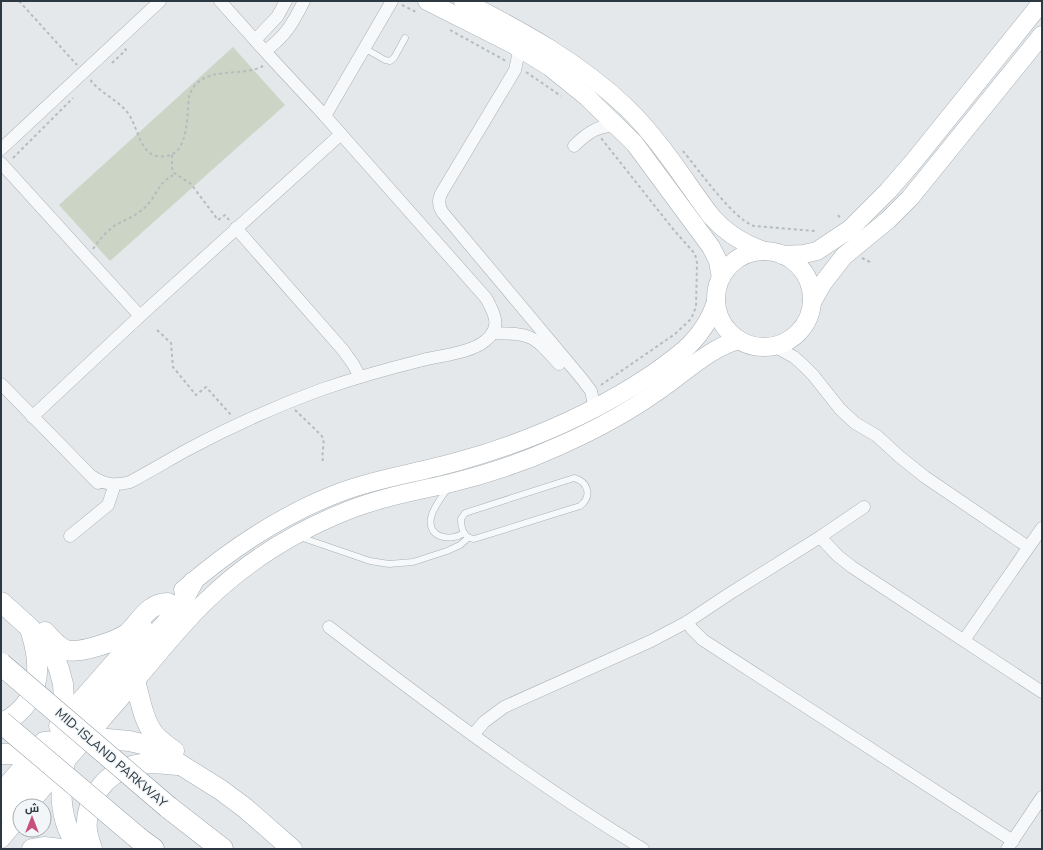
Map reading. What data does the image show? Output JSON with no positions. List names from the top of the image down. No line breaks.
{"streets":{"highway":["MID-ISLAND PARKWAY"]},"north":"top"}
